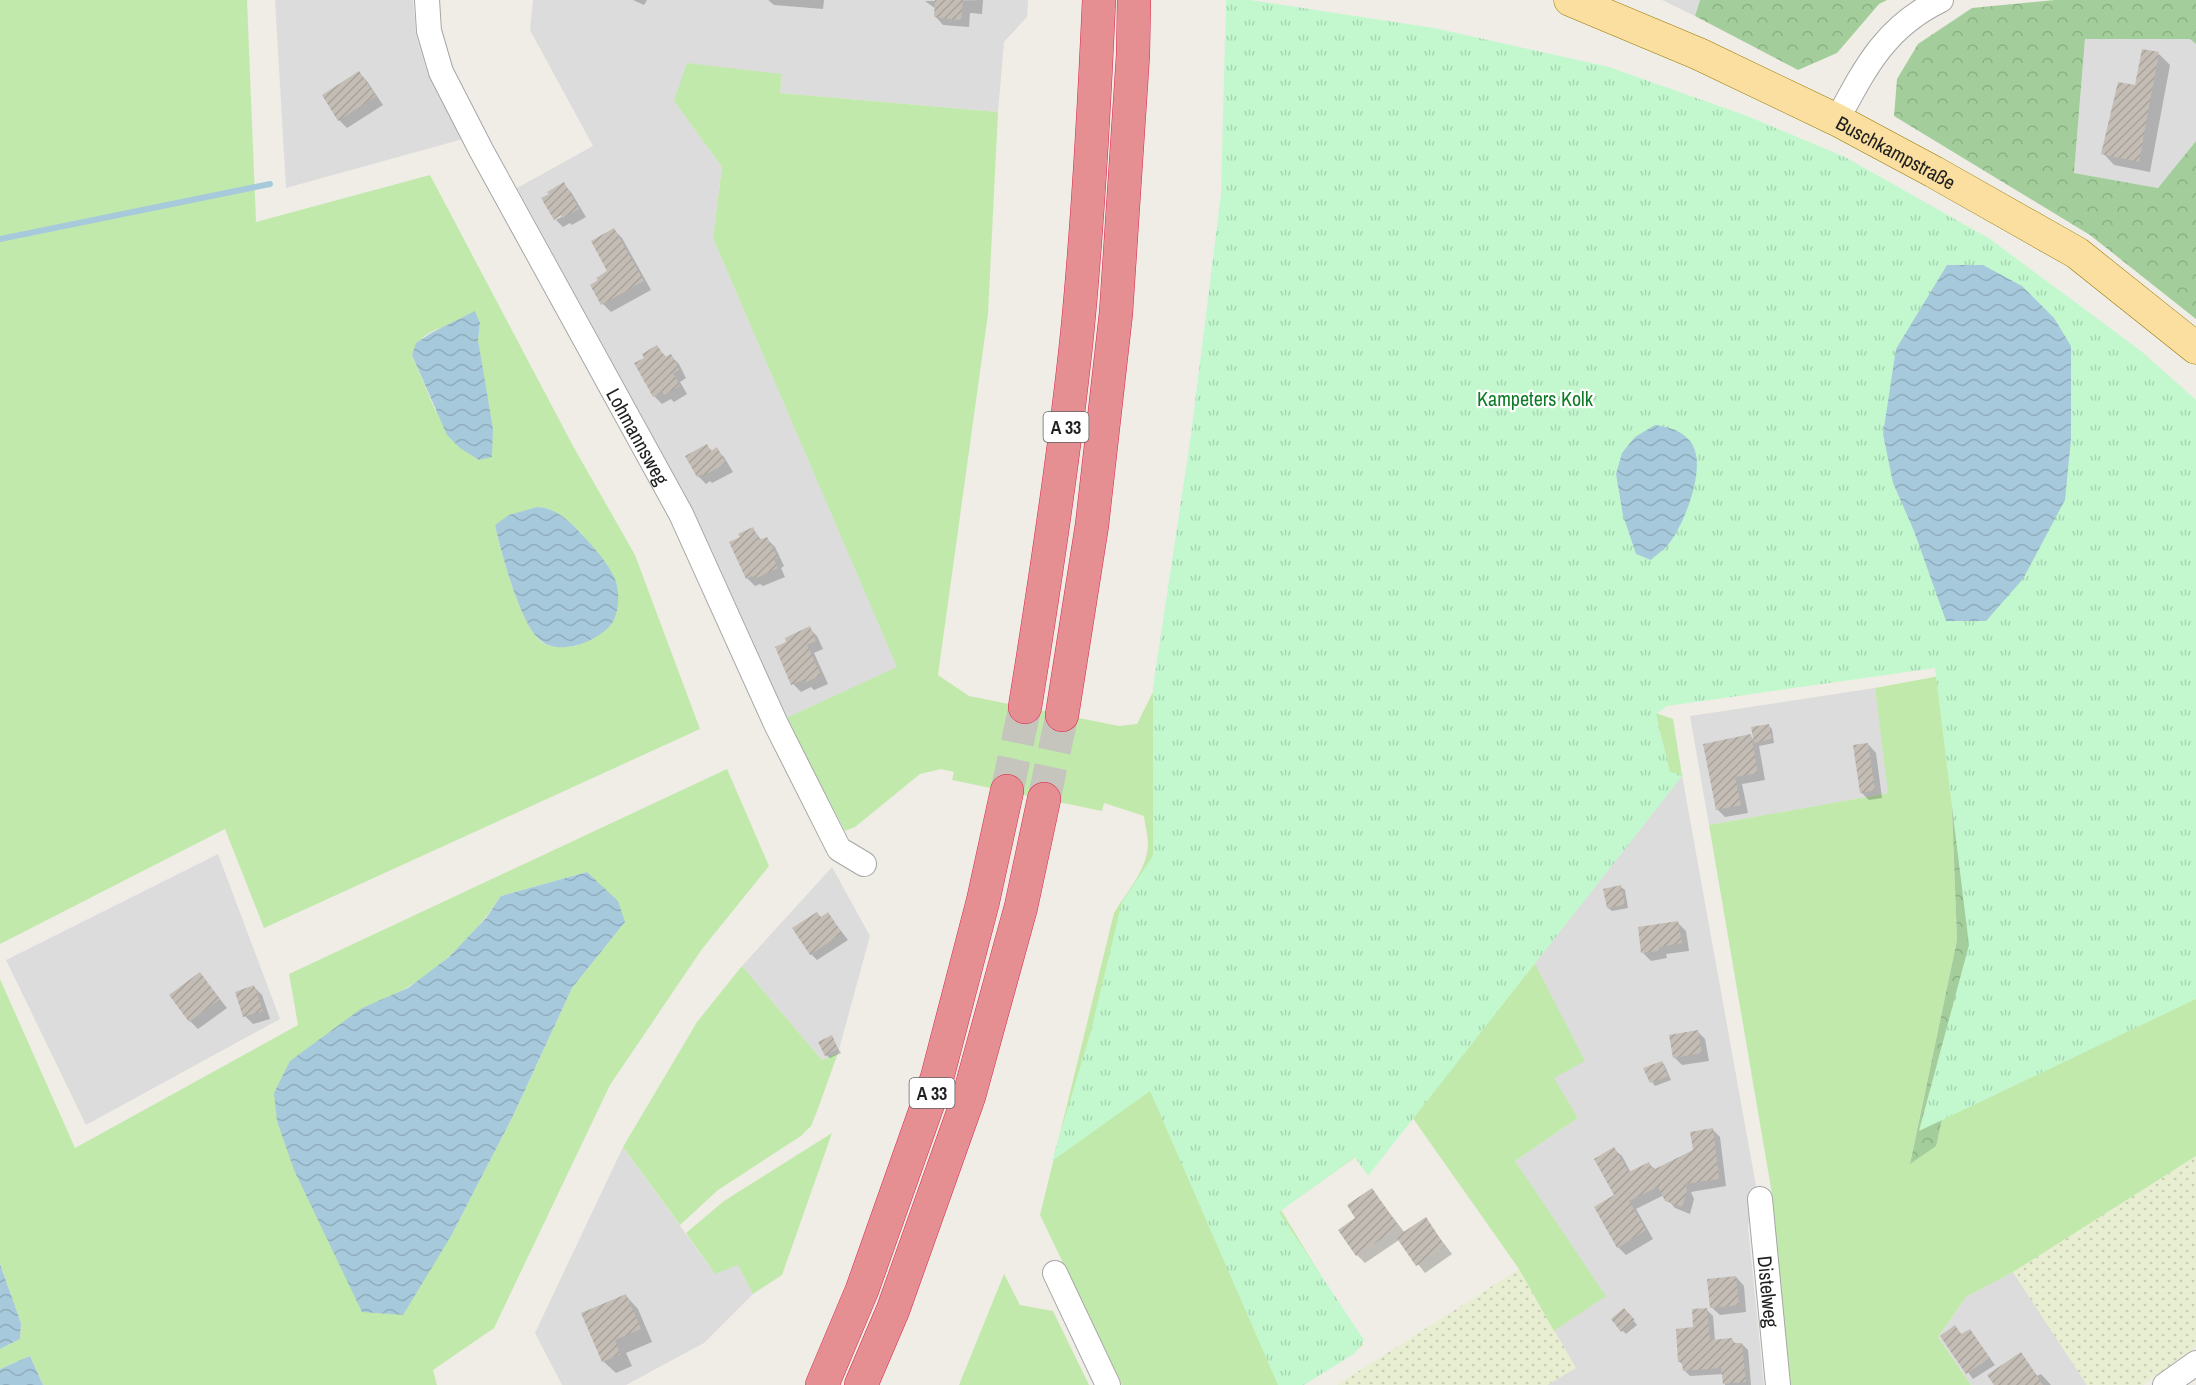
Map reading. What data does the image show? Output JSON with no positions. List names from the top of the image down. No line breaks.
{"streets":{"highway":["A 33"],"main road":["Buschkampstraße"],"street":["Lohmannsweg","Distelweg"]},"parks":["Kampeters Kolk"]}
